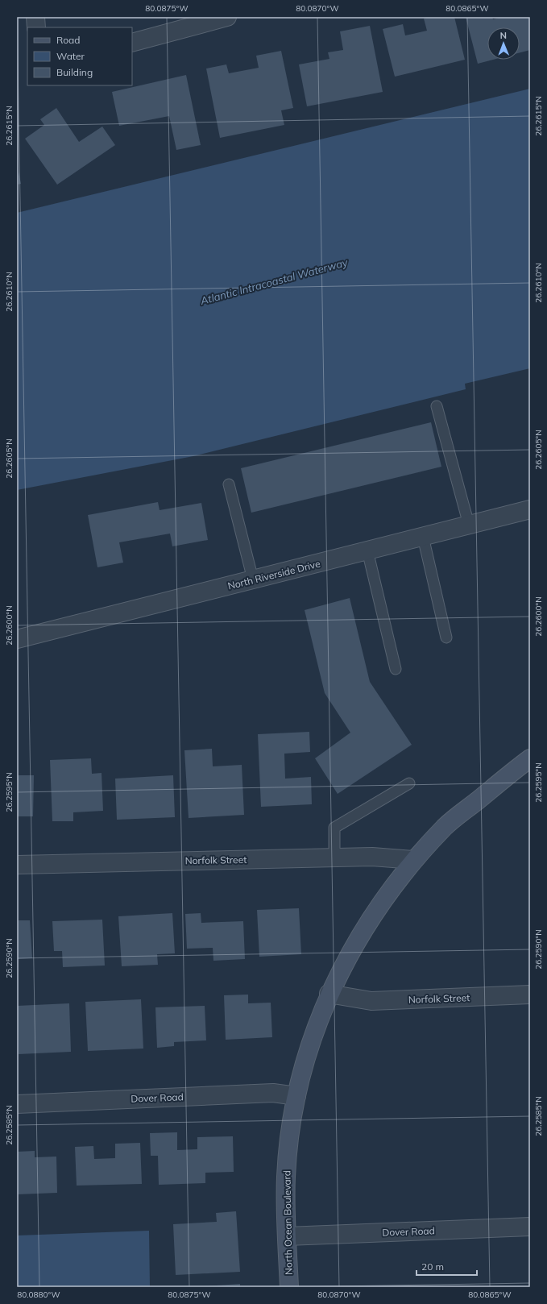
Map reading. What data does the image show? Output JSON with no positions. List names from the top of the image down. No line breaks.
{"streets":{"main road":["North Ocean Boulevard"],"street":["North Riverside Drive","Norfolk Street","Dover Road"]},"crossings":[["Norfolk Street","North Ocean Boulevard"],["Dover Road","North Ocean Boulevard"]],"water":["Atlantic Intracoastal Waterway"],"legend":["Road","Water","Building"],"scale_bar":"20 m","north":"top","coordinates":["80.0875°W","80.0870°W","80.0865°W","26.2615°N","26.2610°N","26.2605°N","26.2600°N","26.2595°N","26.2590°N","26.2585°N","80.0880°W"]}
